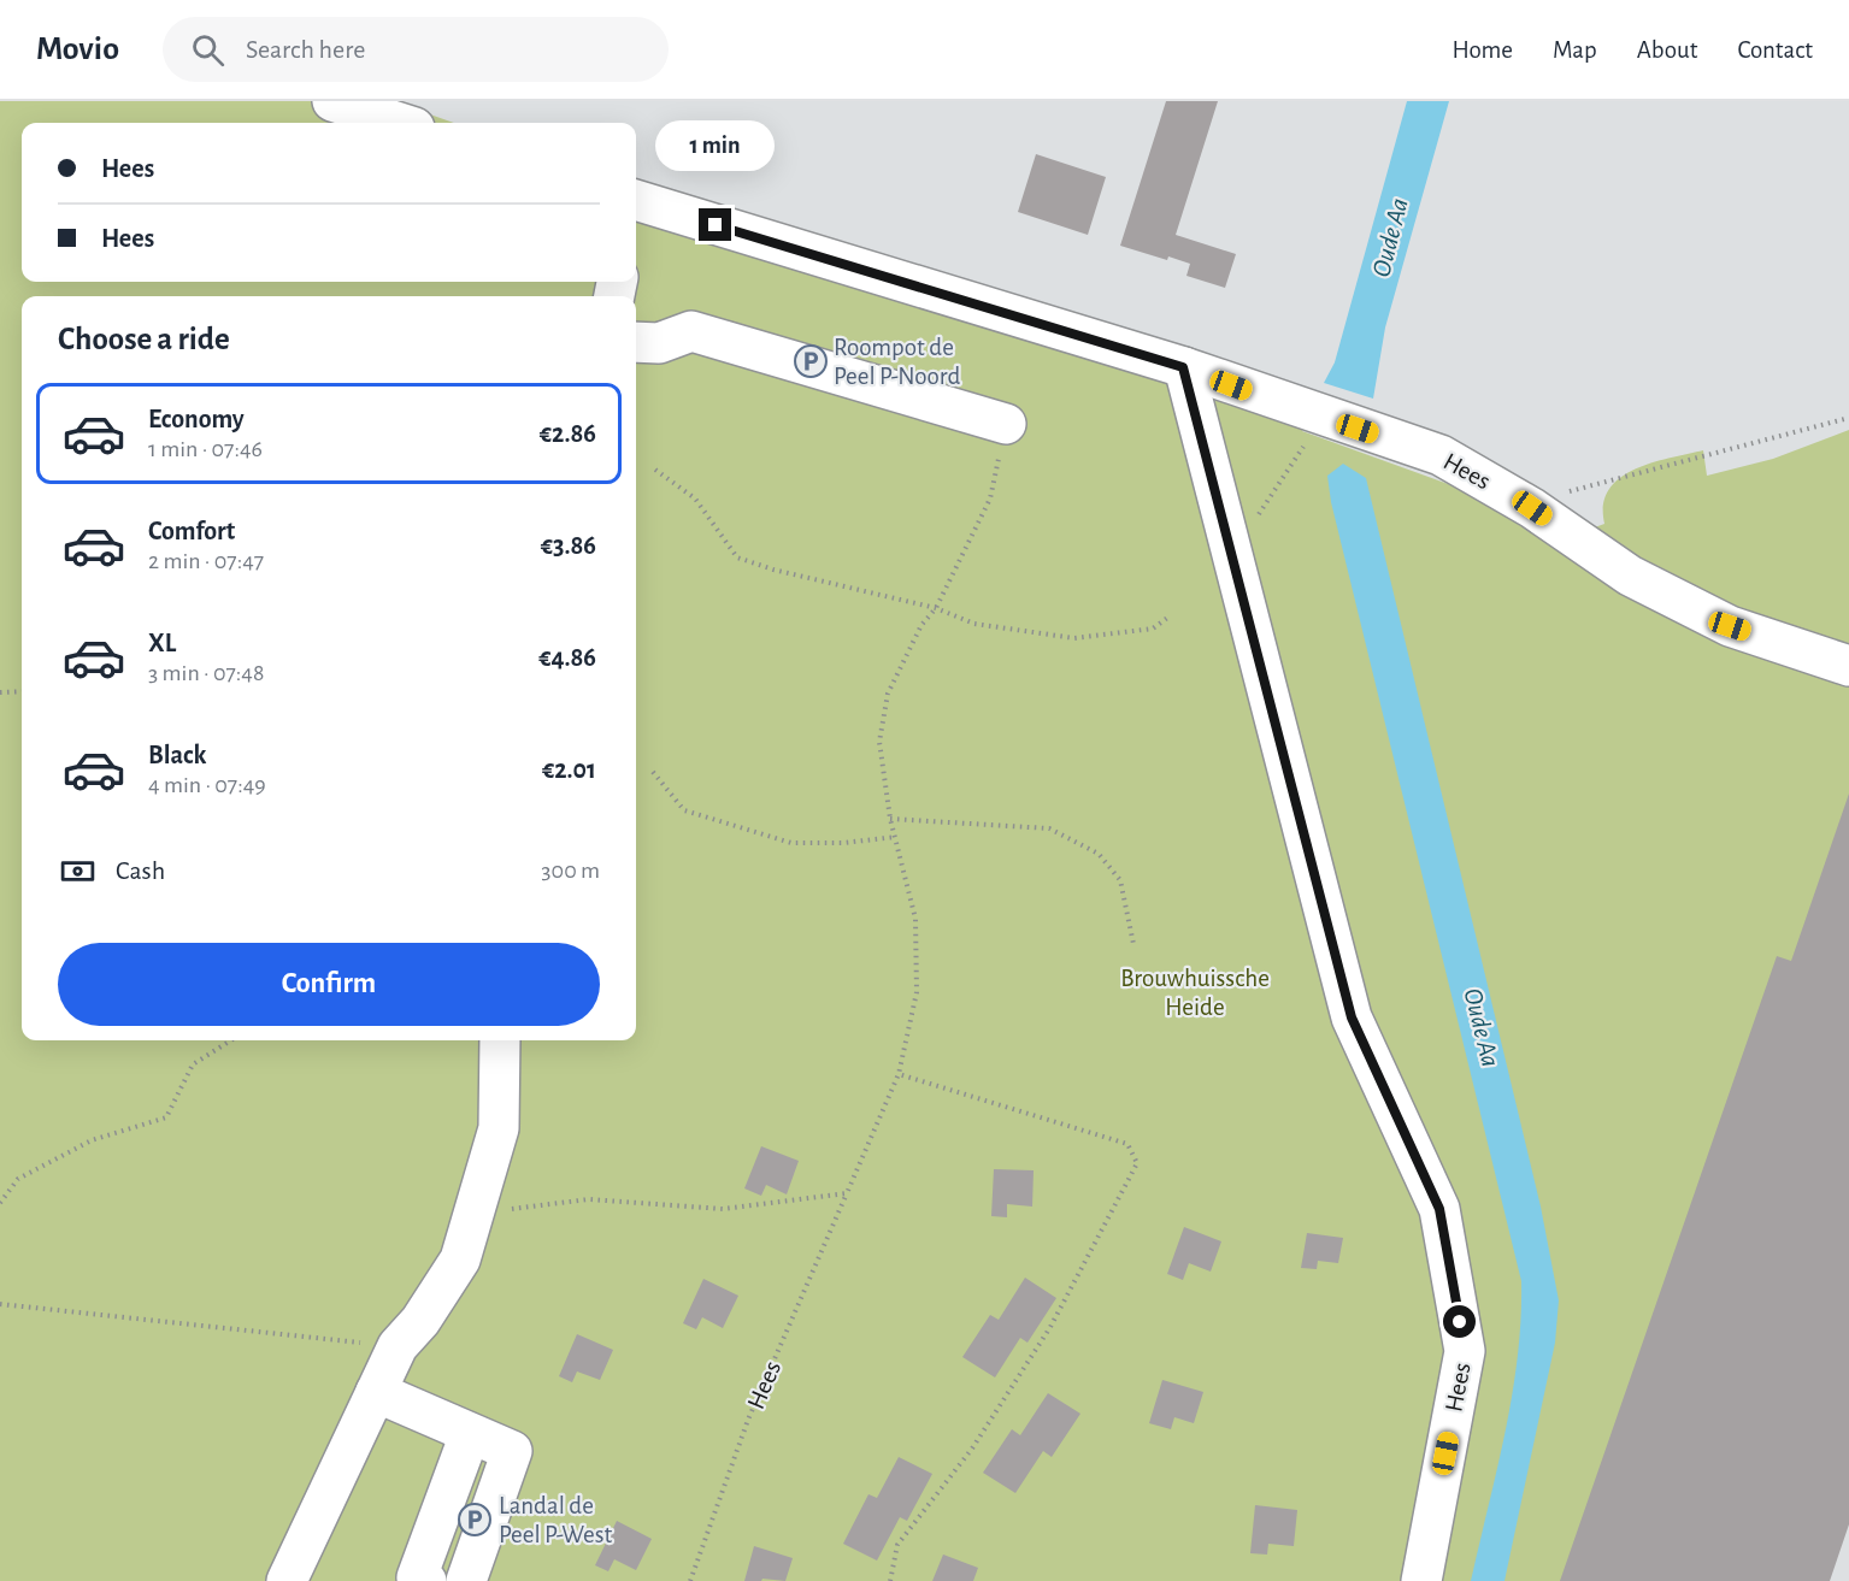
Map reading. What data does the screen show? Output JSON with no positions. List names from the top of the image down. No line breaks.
{"streets":{"street":["Hees"]},"water":["Oude Aa"],"parks":["Brouwhuissche Heide"],"places":{"parking":["Roompot de Peel P-Noord","Landal de Peel P-West"]},"page":{"header":"Movio","search":"Search here","nav":["Home","Map","About","Contact"],"bubble":"1 min","banner":["Hees","Hees"],"heading":"Choose a ride","list":[{"name":"Economy","note":"1 min · 07:46","value":"€2.86"},{"name":"Comfort","note":"2 min · 07:47","value":"€3.86"},{"name":"XL","note":"3 min · 07:48","value":"€4.86"},{"name":"Black","note":"4 min · 07:49","value":"€2.01"}],"pay":["Cash","300 m"],"buttons":"Confirm"}}
